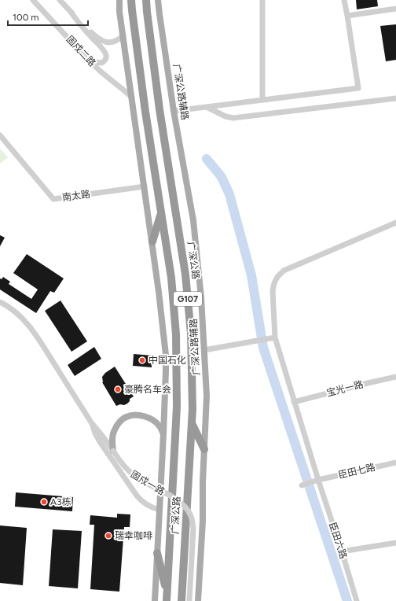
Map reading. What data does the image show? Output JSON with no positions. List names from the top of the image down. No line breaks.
{"streets":{"highway":["广深公路","G107"],"main road":["广深公路辅路"],"street":["固戍二路","南太路","宝光一路","臣田七路","固戍一路","臣田六路"]},"crossings":[["宝光一路","臣田六路"],["臣田七路","臣田六路"]],"places":["中国石化","豪腾名车会","A3栋","瑞幸咖啡"],"scale_bar":"100 m"}
